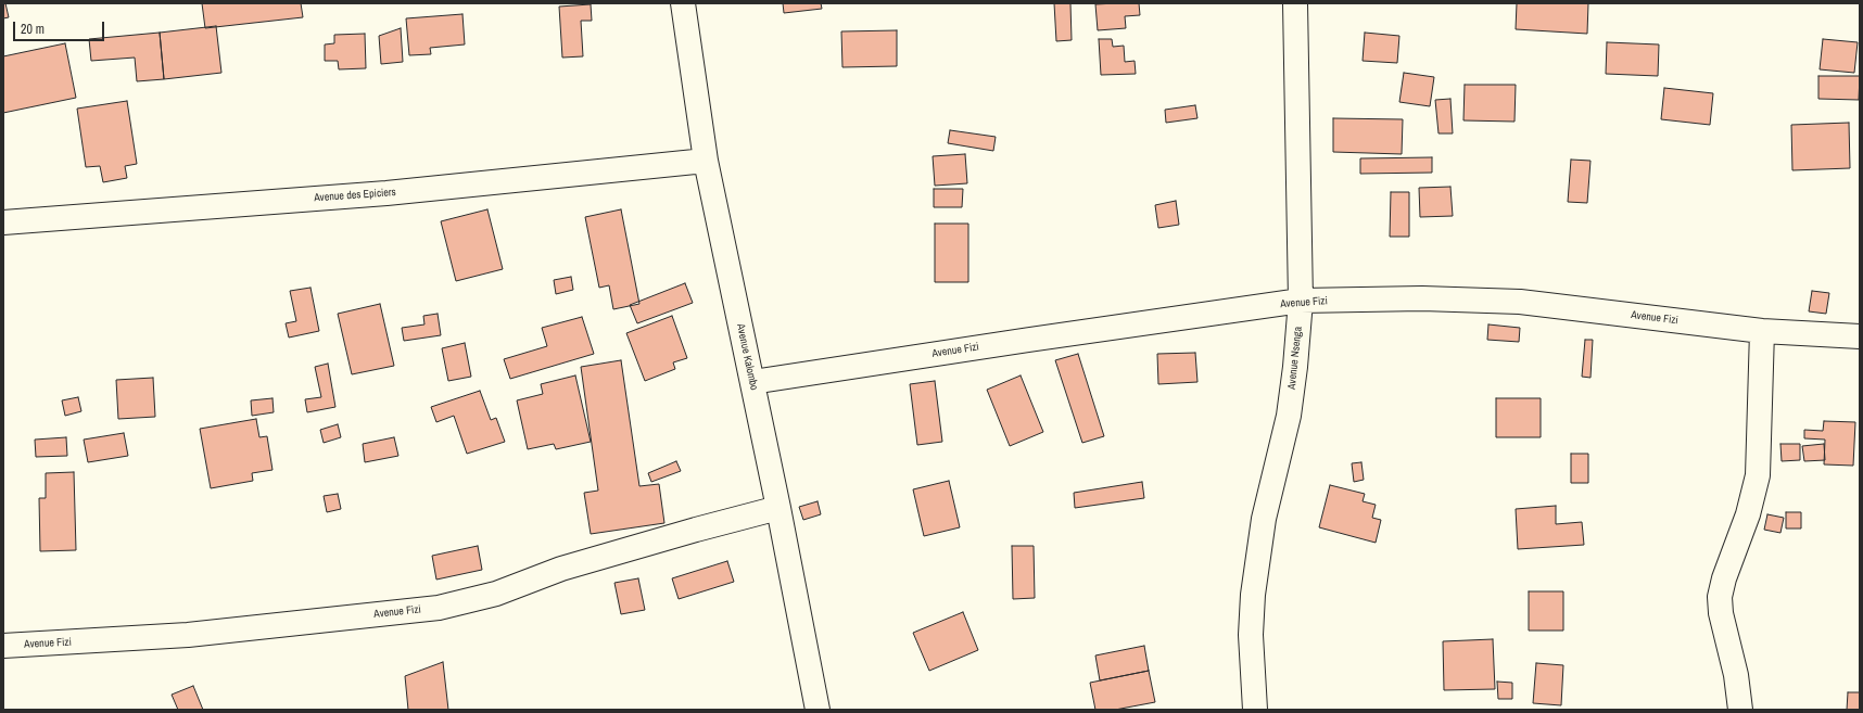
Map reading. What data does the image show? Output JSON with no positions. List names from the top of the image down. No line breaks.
{"streets":{"street":["Avenue des Epiciers","Avenue Fizi","Avenue Kalombo","Avenue Nsenga"]},"crossings":[["Avenue des Epiciers","Avenue Kalombo"],["Avenue Fizi","Avenue Kalombo"],["Avenue Fizi","Avenue Nsenga"]],"scale_bar":"20 m"}
